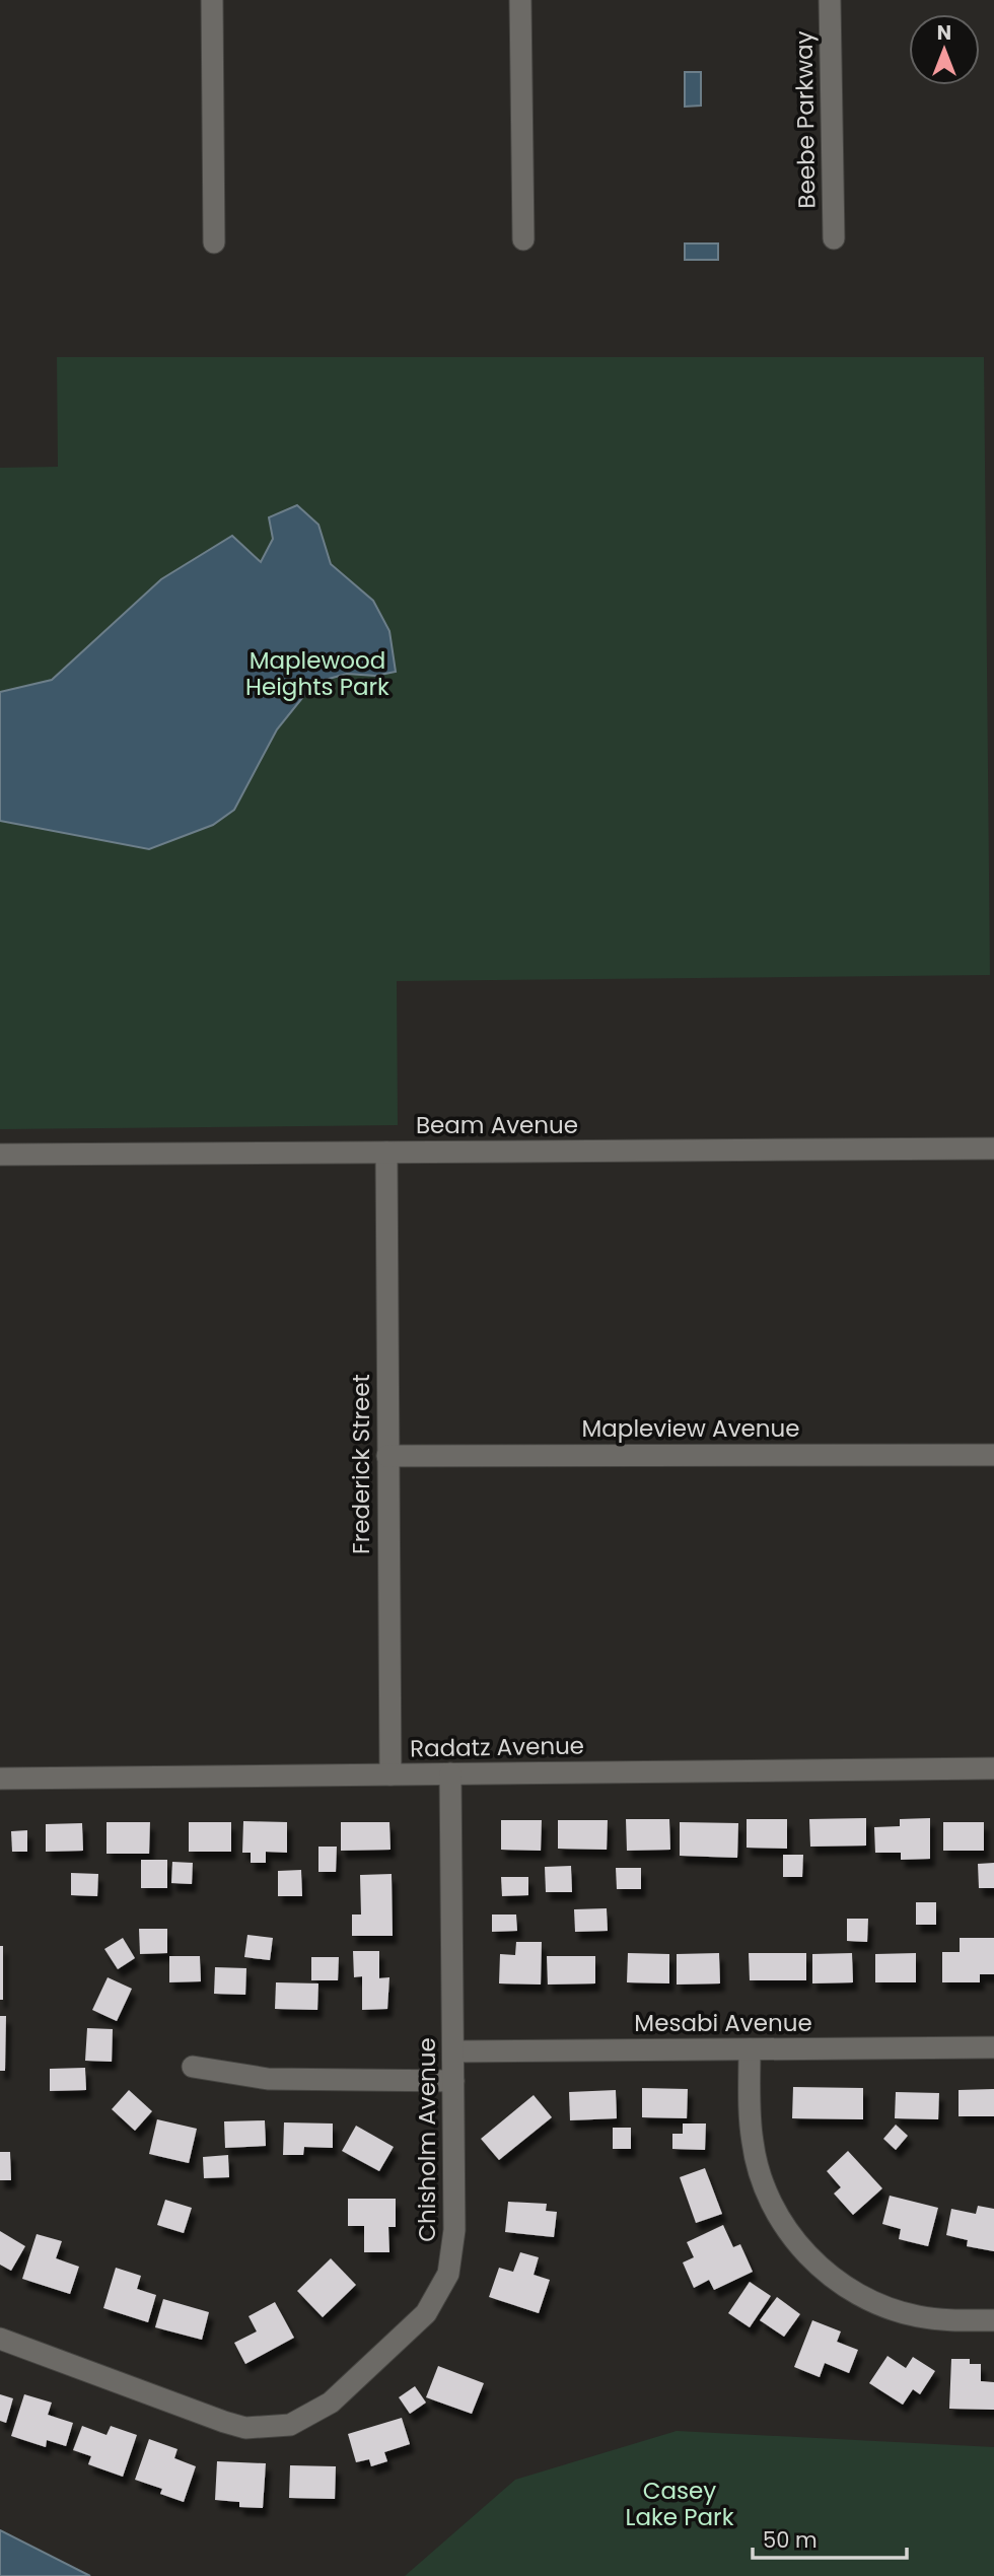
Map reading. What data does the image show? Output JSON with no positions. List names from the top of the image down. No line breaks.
{"streets":{"street":["Beebe Parkway","Beam Avenue","Mapleview Avenue","Frederick Street","Radatz Avenue","Mesabi Avenue","Chisholm Avenue"]},"crossings":[["Beam Avenue","Frederick Street"],["Mapleview Avenue","Frederick Street"],["Frederick Street","Radatz Avenue"],["Radatz Avenue","Chisholm Avenue"],["Mesabi Avenue","Chisholm Avenue"]],"parks":["Maplewood Heights Park","Casey Lake Park"],"scale_bar":"50 m","north":"top"}
